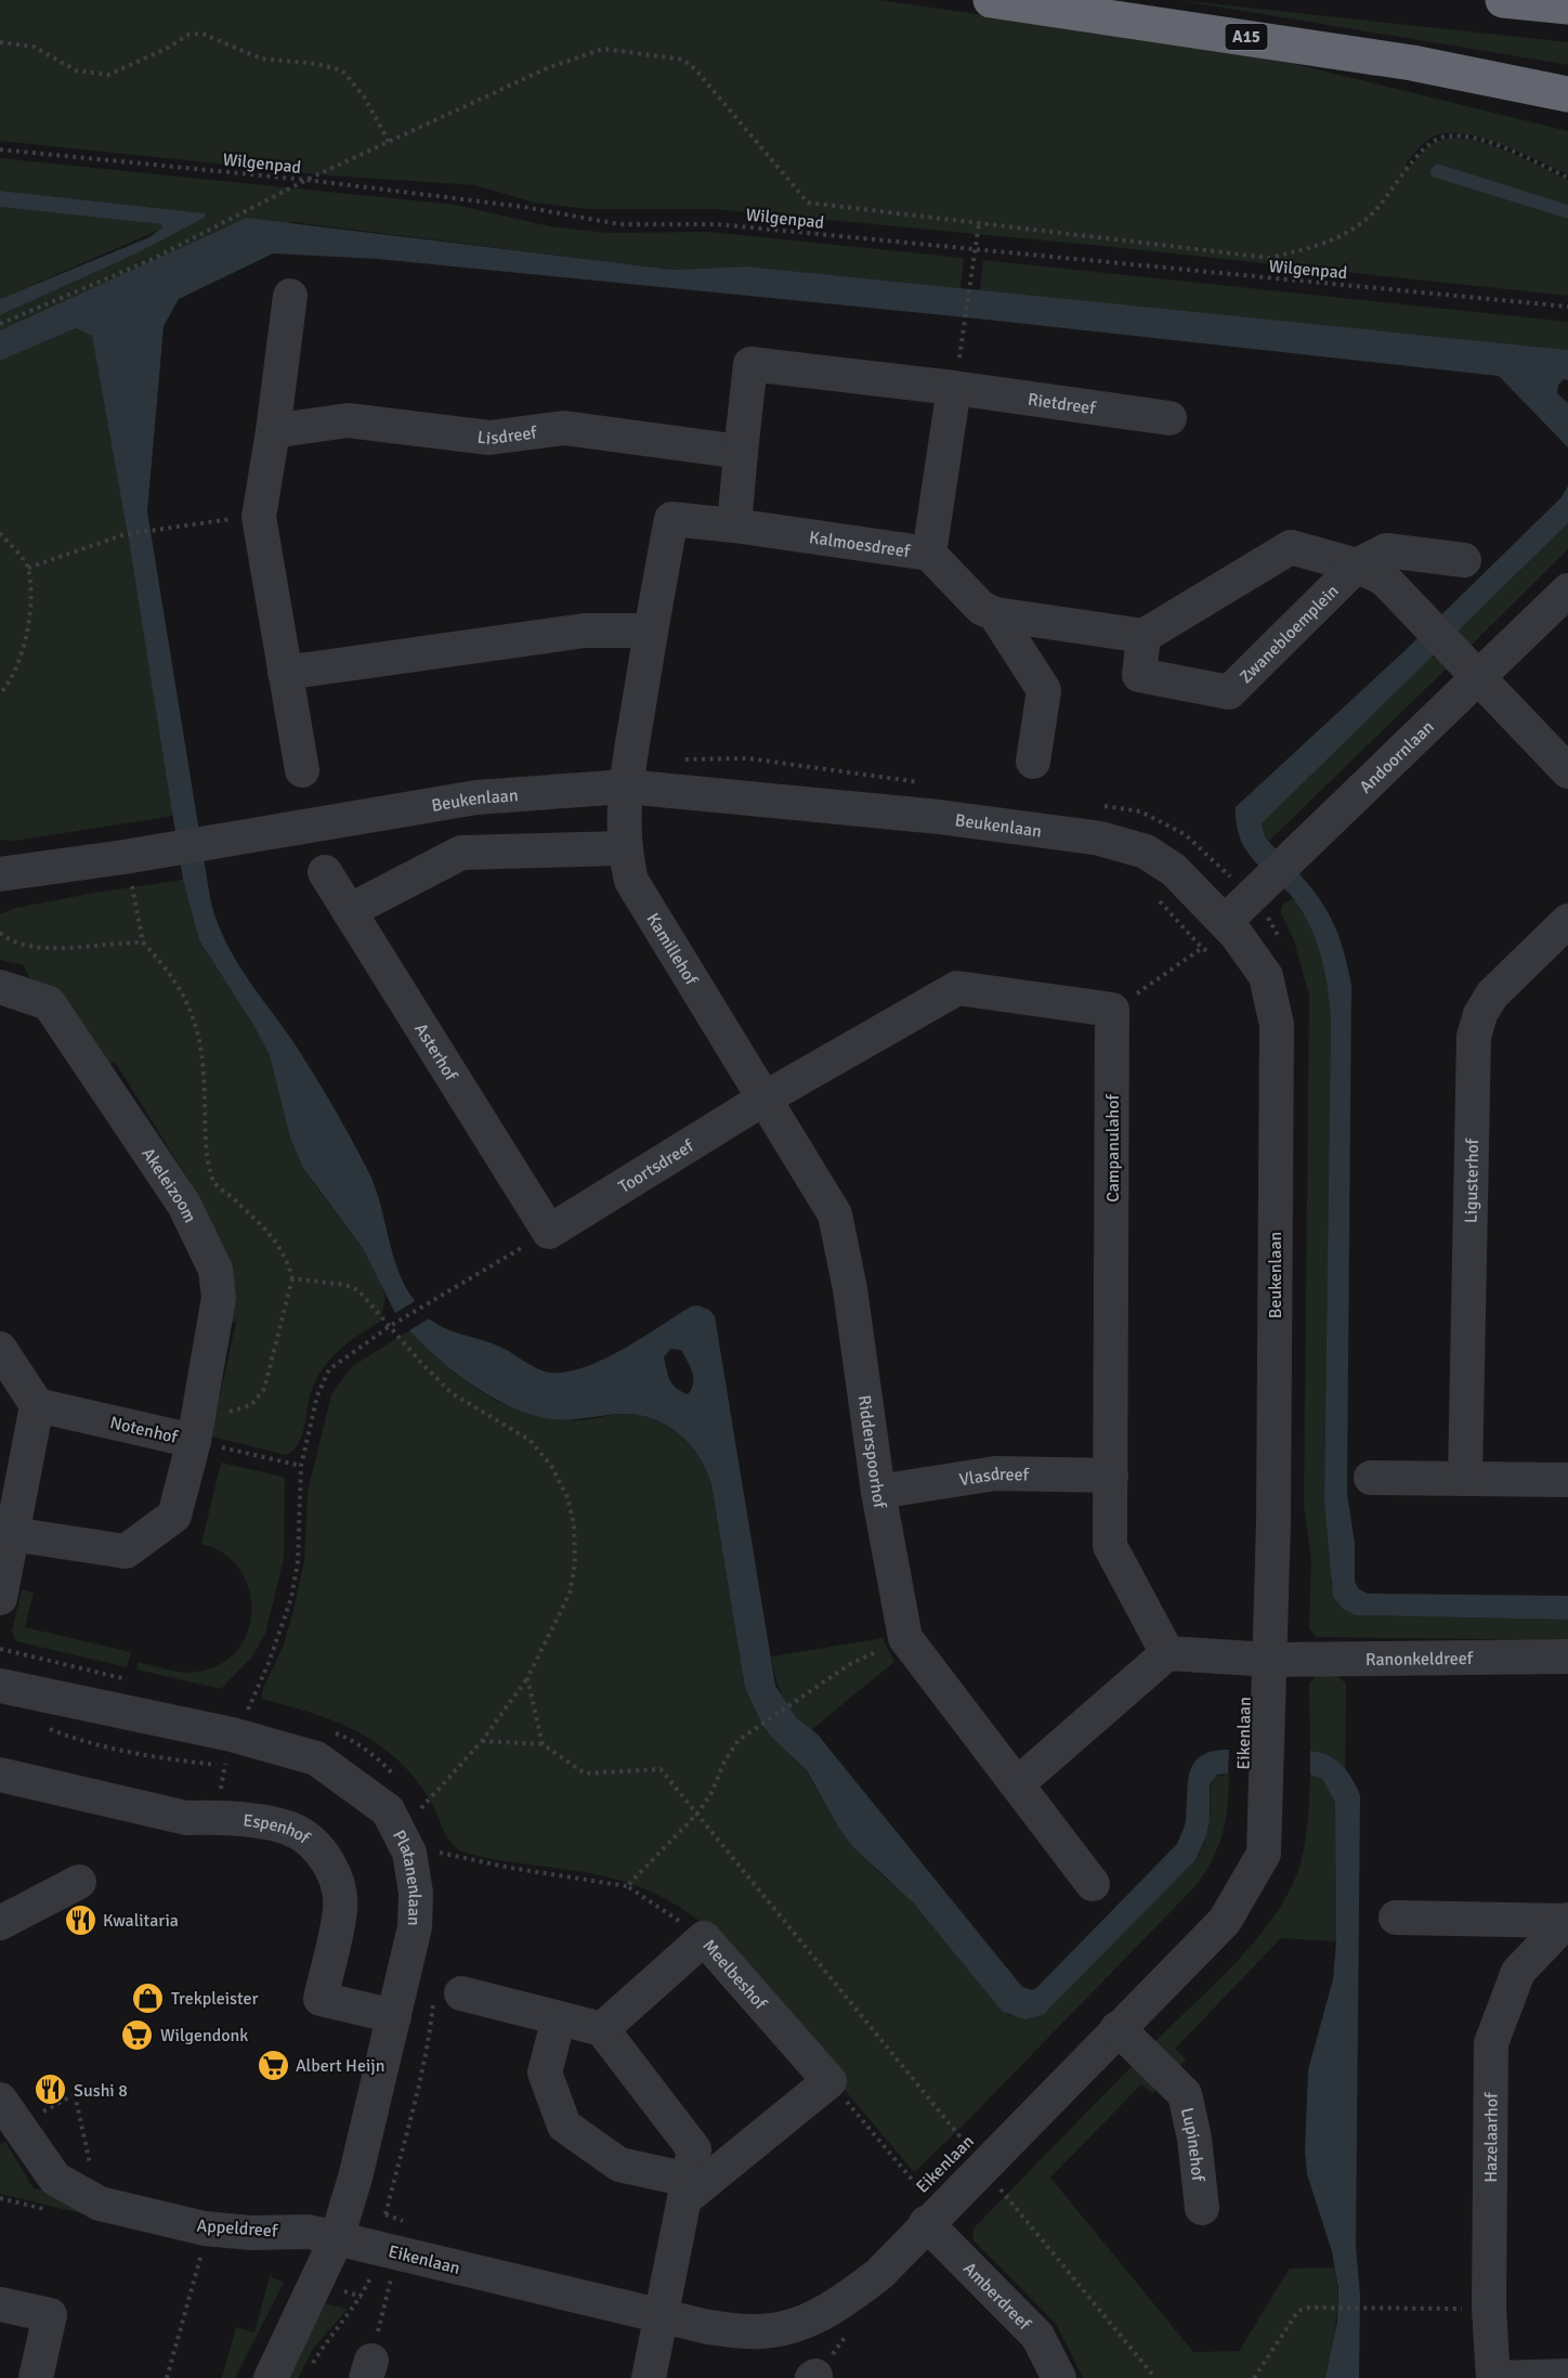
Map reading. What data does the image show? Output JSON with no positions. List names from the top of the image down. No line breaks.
{"streets":{"highway":["A15"],"street":["Rietdreef","Lisdreef","Kalmoesdreef","Zwanebloemplein","Andoornlaan","Beukenlaan","Kamillehof","Asterhof","Campanulahof","Toortsdreef","Ligusterhof","Akeleizoom","Notenhof","Ridderspoorhof","Vlasdreef","Ranonkeldreef","Eikenlaan","Espenhof","Platanenlaan","Meelbeshof","Hazelaarhof","Lupinehof","Appeldreef","Amberdreef"],"path":["Wilgenpad"]},"crossings":[["Rietdreef","Lisdreef"],["Zwanebloemplein","Andoornlaan"],["Andoornlaan","Beukenlaan"],["Beukenlaan","Kamillehof"],["Beukenlaan","Ranonkeldreef"],["Beukenlaan","Eikenlaan"],["Kamillehof","Toortsdreef"],["Kamillehof","Ridderspoorhof"],["Asterhof","Toortsdreef"],["Campanulahof","Vlasdreef"],["Toortsdreef","Ridderspoorhof"],["Akeleizoom","Notenhof"],["Ridderspoorhof","Vlasdreef"],["Ranonkeldreef","Eikenlaan"],["Eikenlaan","Platanenlaan"],["Eikenlaan","Lupinehof"],["Eikenlaan","Appeldreef"],["Eikenlaan","Amberdreef"],["Espenhof","Platanenlaan"],["Platanenlaan","Appeldreef"]],"places":{"restaurant":["Kwalitaria","Sushi 8"],"shop":["Trekpleister"],"supermarket":["Wilgendonk","Albert Heijn"]}}
